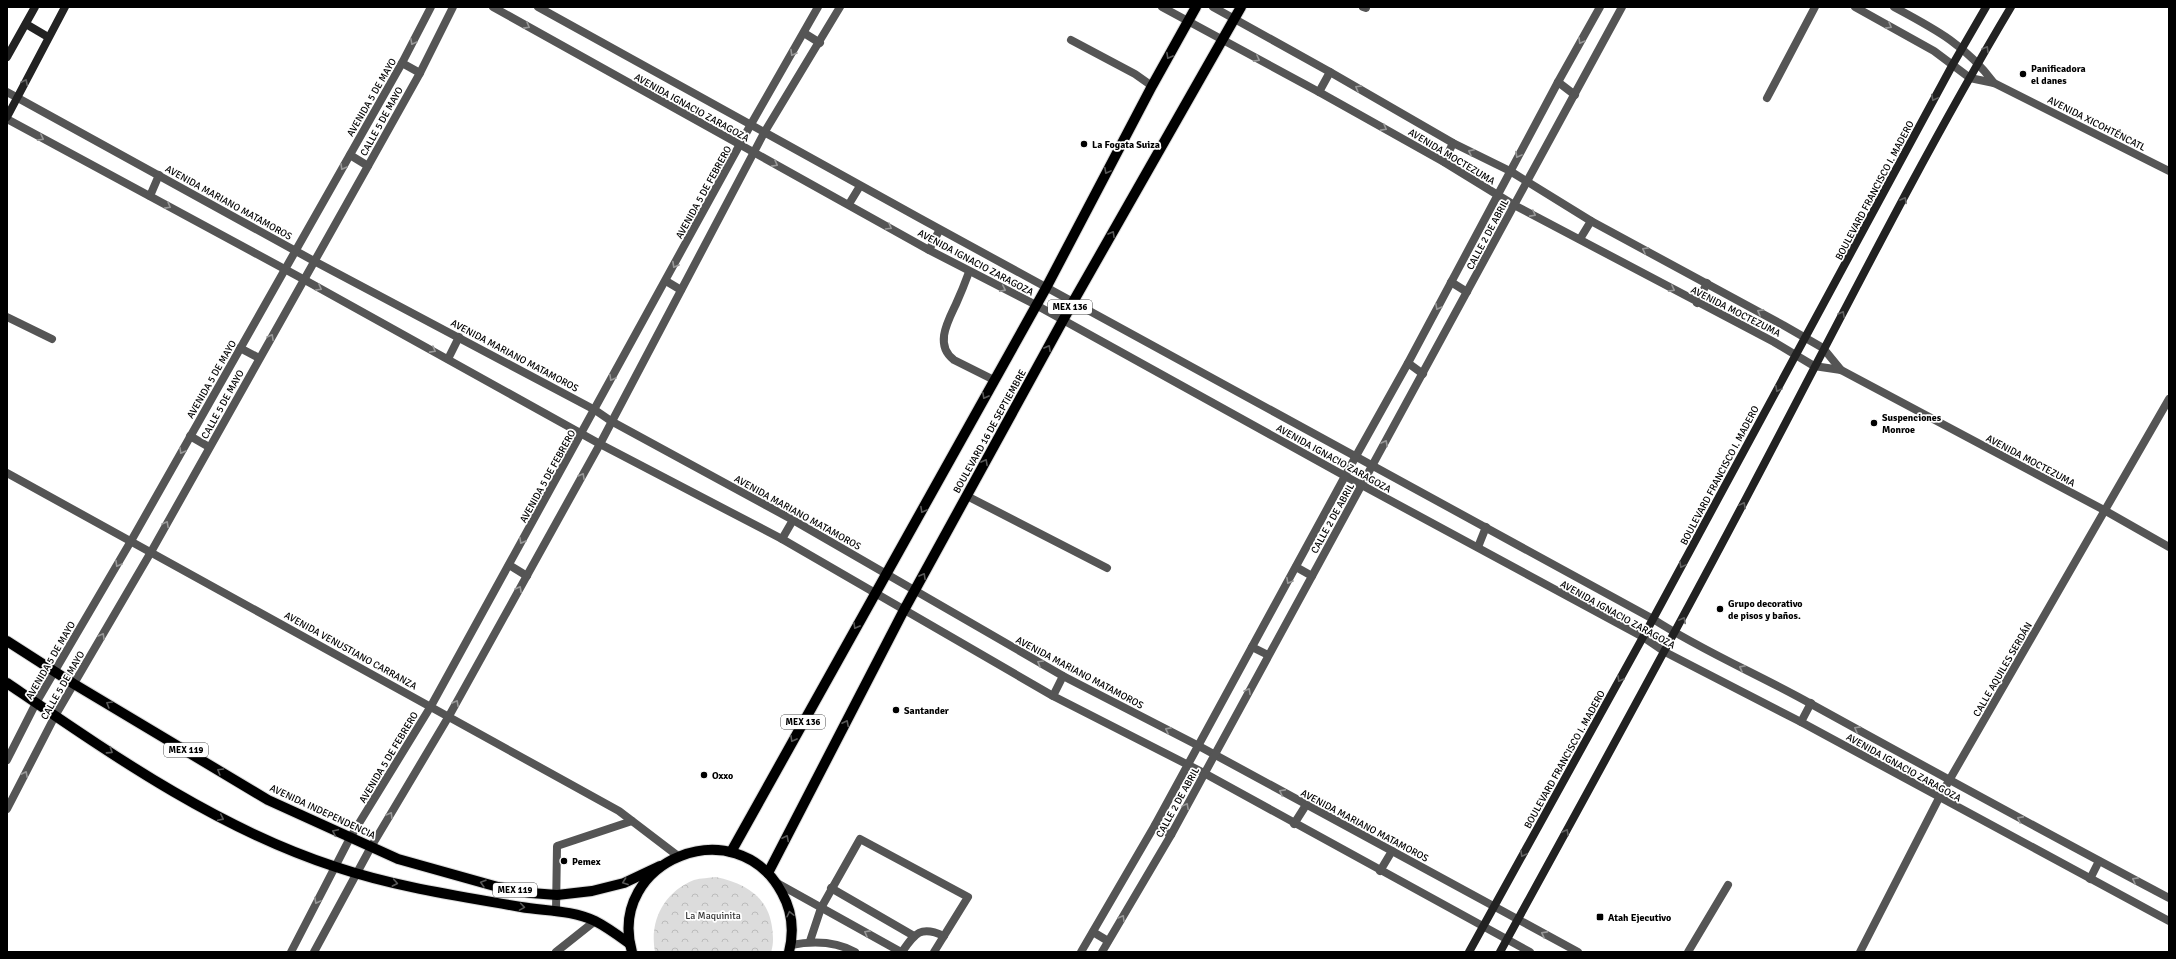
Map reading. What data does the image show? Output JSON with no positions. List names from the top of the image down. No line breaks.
{"streets":{"main road":["BOULEVARD FRANCISCO I. MADERO","MEX 136","BOULEVARD 16 DE SEPTIEMBRE","MEX 119","AVENIDA INDEPENDENCIA"],"street":["AVENIDA 5 DE MAYO","AVENIDA IGNACIO ZARAGOZA","CALLE 5 DE MAYO","AVENIDA XICOHTÉNCATL","AVENIDA MOCTEZUMA","AVENIDA 5 DE FEBRERO","AVENIDA MARIANO MATAMOROS","CALLE 2 DE ABRIL","AVENIDA VENUSTIANO CARRANZA","CALLE AQUILES SERDÁN"]},"crossings":[["AVENIDA 5 DE MAYO","AVENIDA MARIANO MATAMOROS"],["AVENIDA 5 DE MAYO","AVENIDA VENUSTIANO CARRANZA"],["AVENIDA 5 DE MAYO","MEX 119"],["AVENIDA 5 DE MAYO","AVENIDA INDEPENDENCIA"],["AVENIDA IGNACIO ZARAGOZA","BOULEVARD FRANCISCO I. MADERO"],["AVENIDA IGNACIO ZARAGOZA","AVENIDA 5 DE FEBRERO"],["AVENIDA IGNACIO ZARAGOZA","CALLE 2 DE ABRIL"],["AVENIDA IGNACIO ZARAGOZA","BOULEVARD 16 DE SEPTIEMBRE"],["AVENIDA IGNACIO ZARAGOZA","CALLE AQUILES SERDÁN"],["CALLE 5 DE MAYO","AVENIDA MARIANO MATAMOROS"],["CALLE 5 DE MAYO","AVENIDA VENUSTIANO CARRANZA"],["CALLE 5 DE MAYO","MEX 119"],["CALLE 5 DE MAYO","AVENIDA INDEPENDENCIA"],["AVENIDA XICOHTÉNCATL","BOULEVARD FRANCISCO I. MADERO"],["AVENIDA MOCTEZUMA","BOULEVARD FRANCISCO I. MADERO"],["AVENIDA MOCTEZUMA","CALLE 2 DE ABRIL"],["AVENIDA MOCTEZUMA","BOULEVARD 16 DE SEPTIEMBRE"],["AVENIDA MOCTEZUMA","CALLE AQUILES SERDÁN"],["BOULEVARD FRANCISCO I. MADERO","AVENIDA MARIANO MATAMOROS"],["AVENIDA 5 DE FEBRERO","AVENIDA MARIANO MATAMOROS"],["AVENIDA 5 DE FEBRERO","AVENIDA VENUSTIANO CARRANZA"],["AVENIDA 5 DE FEBRERO","MEX 119"],["AVENIDA 5 DE FEBRERO","AVENIDA INDEPENDENCIA"],["AVENIDA MARIANO MATAMOROS","CALLE 2 DE ABRIL"],["AVENIDA MARIANO MATAMOROS","BOULEVARD 16 DE SEPTIEMBRE"],["BOULEVARD 16 DE SEPTIEMBRE","AVENIDA INDEPENDENCIA"],["AVENIDA VENUSTIANO CARRANZA","AVENIDA INDEPENDENCIA"]],"one_way":["AVENIDA 5 DE MAYO","CALLE 5 DE MAYO"],"parks":["La Maquinita"],"places":{"other":["Panificadora el danes","La Fogata Suiza","Suspenciones Monroe","Grupo decorativo de pisos y baños.","Santander","Oxxo","Pemex"],"transit":["Atah Ejecutivo"]}}
